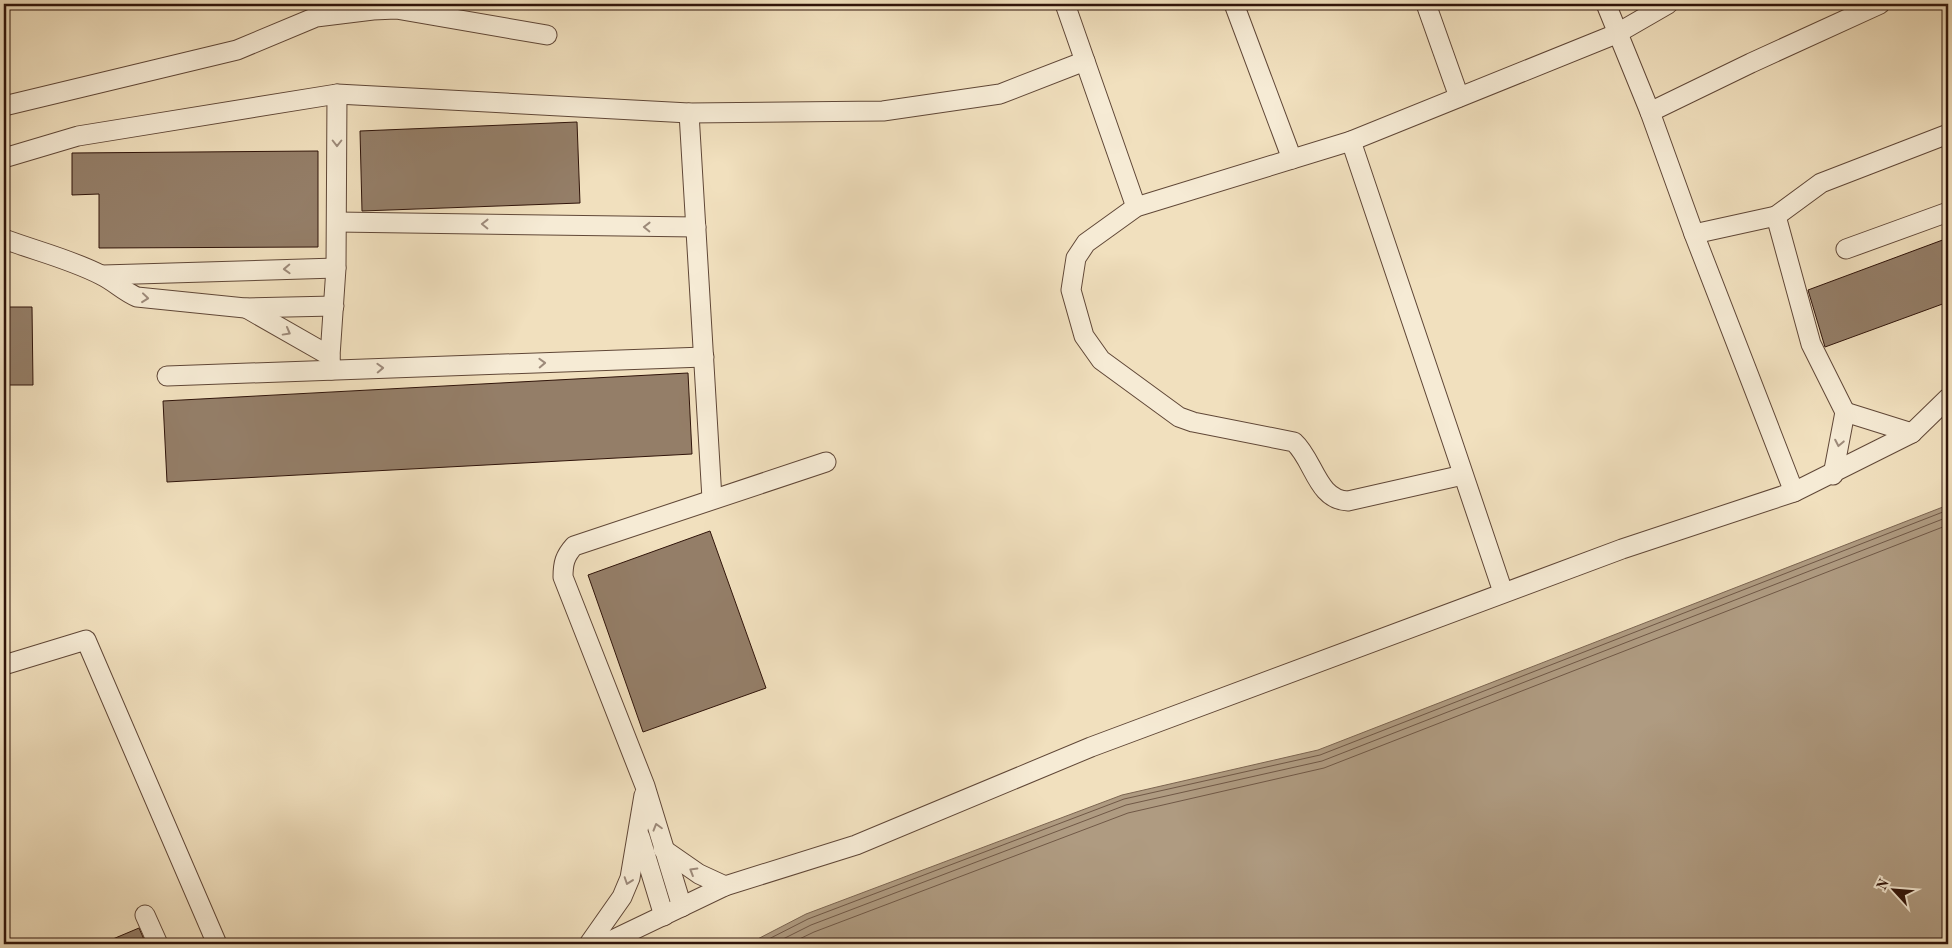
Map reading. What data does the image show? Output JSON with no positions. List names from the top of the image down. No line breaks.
{"north":"top left"}
